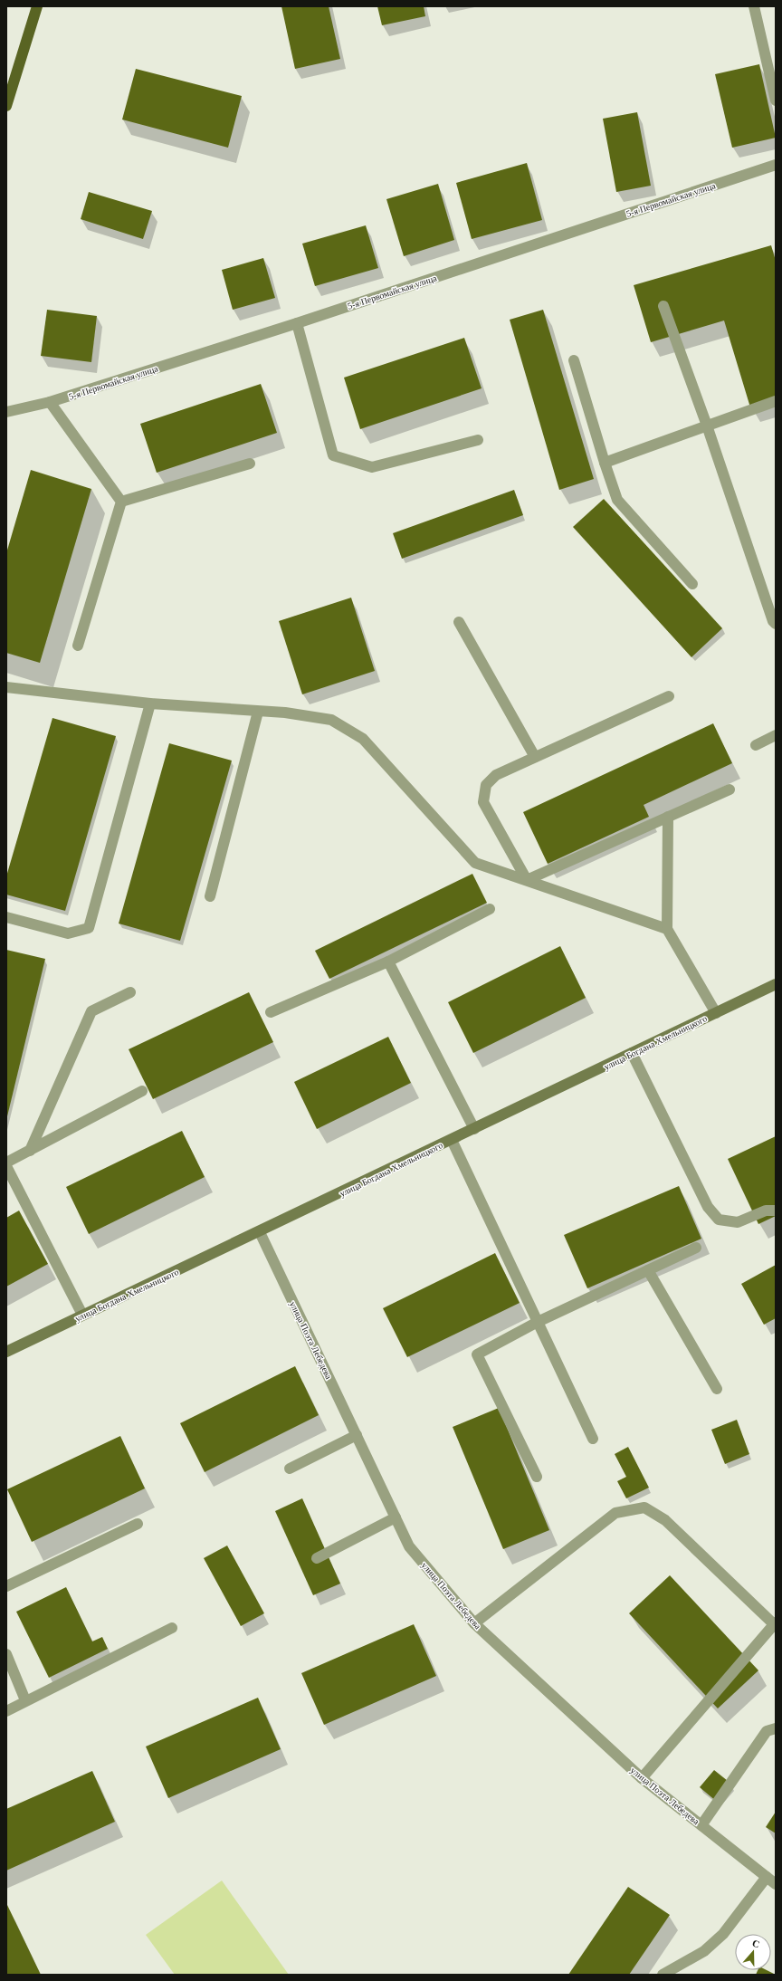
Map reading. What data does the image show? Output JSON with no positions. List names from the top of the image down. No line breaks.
{"streets":{"main road":["улица Богдана Хмельницкого"],"street":["5-я Первомайская улица","улица Поэта Лебедева"]},"crossings":[["улица Богдана Хмельницкого","улица Поэта Лебедева"]],"north":"top"}
